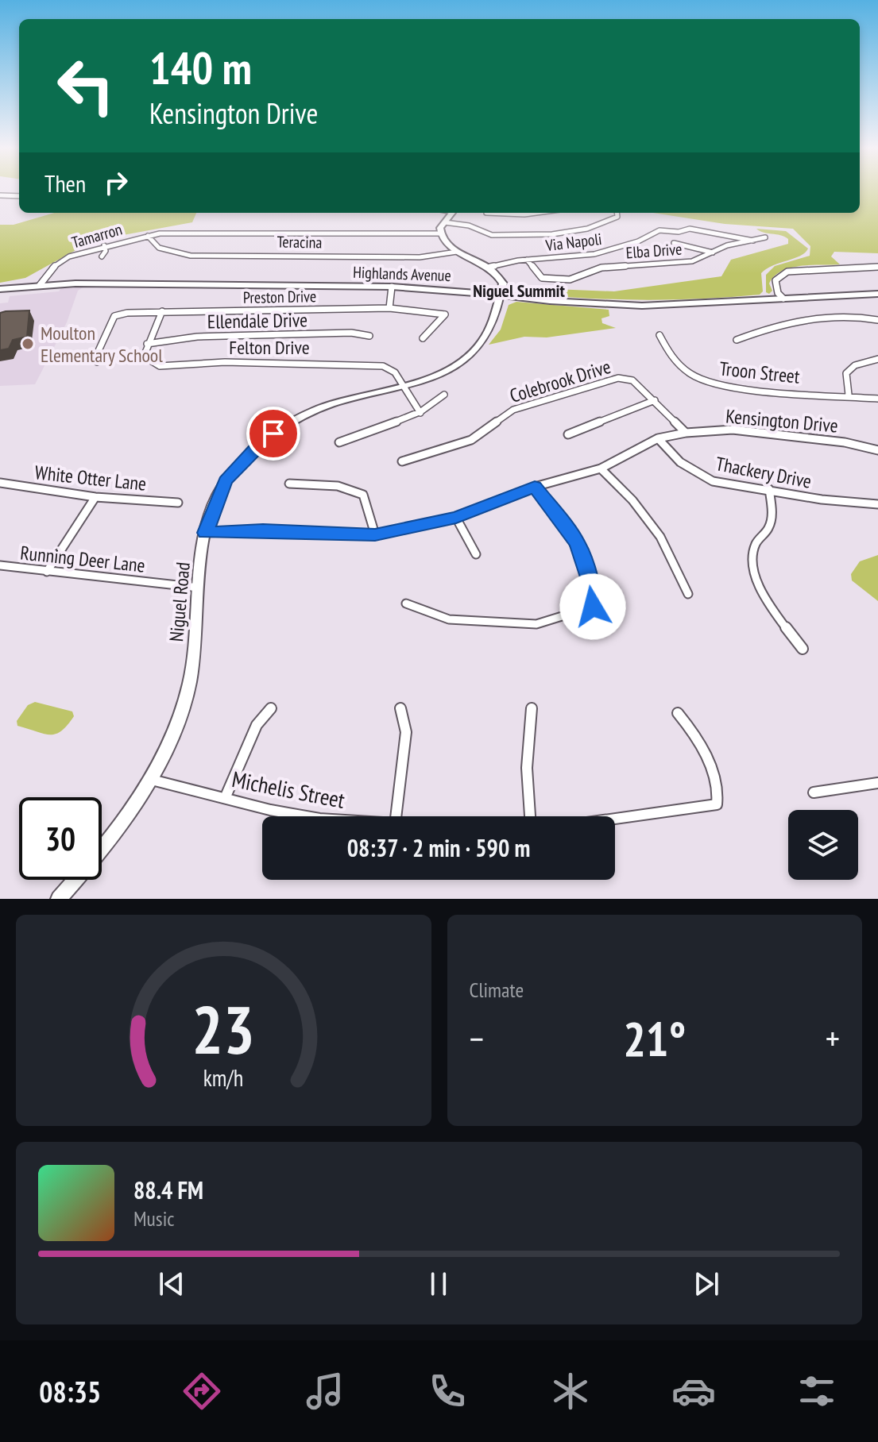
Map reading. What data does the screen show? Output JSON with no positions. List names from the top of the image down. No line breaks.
{"streets":{"main road":["Highlands Avenue","Niguel Road"],"street":["Tamarron","Teracina","Via Napoli","Elba Drive","Preston Drive","Ellendale Drive","Felton Drive","Troon Street","Colebrook Drive","Kensington Drive","Thackery Drive","White Otter Lane","Running Deer Lane","Michelis Street"]},"crossings":[["Tamarron","Teracina"],["Tamarron","Highlands Avenue"],["Via Napoli","Elba Drive"],["Highlands Avenue","Niguel Road"],["Ellendale Drive","Felton Drive"],["Felton Drive","Niguel Road"],["Kensington Drive","Thackery Drive"],["Kensington Drive","Niguel Road"],["Running Deer Lane","Niguel Road"],["Niguel Road","Michelis Street"]],"districts":["Niguel Summit"],"places":["Moulton Elementary School"],"page":{"turn":["140 m","Kensington Drive"],"then":"Then","limit":"30","trip":"08:37 · 2 min · 590 m","tile":"Climate","heat":["−","21°","+"],"song":["88.4 FM","Music"],"tabs":"08:35","gauge":["23","km/h"]}}
